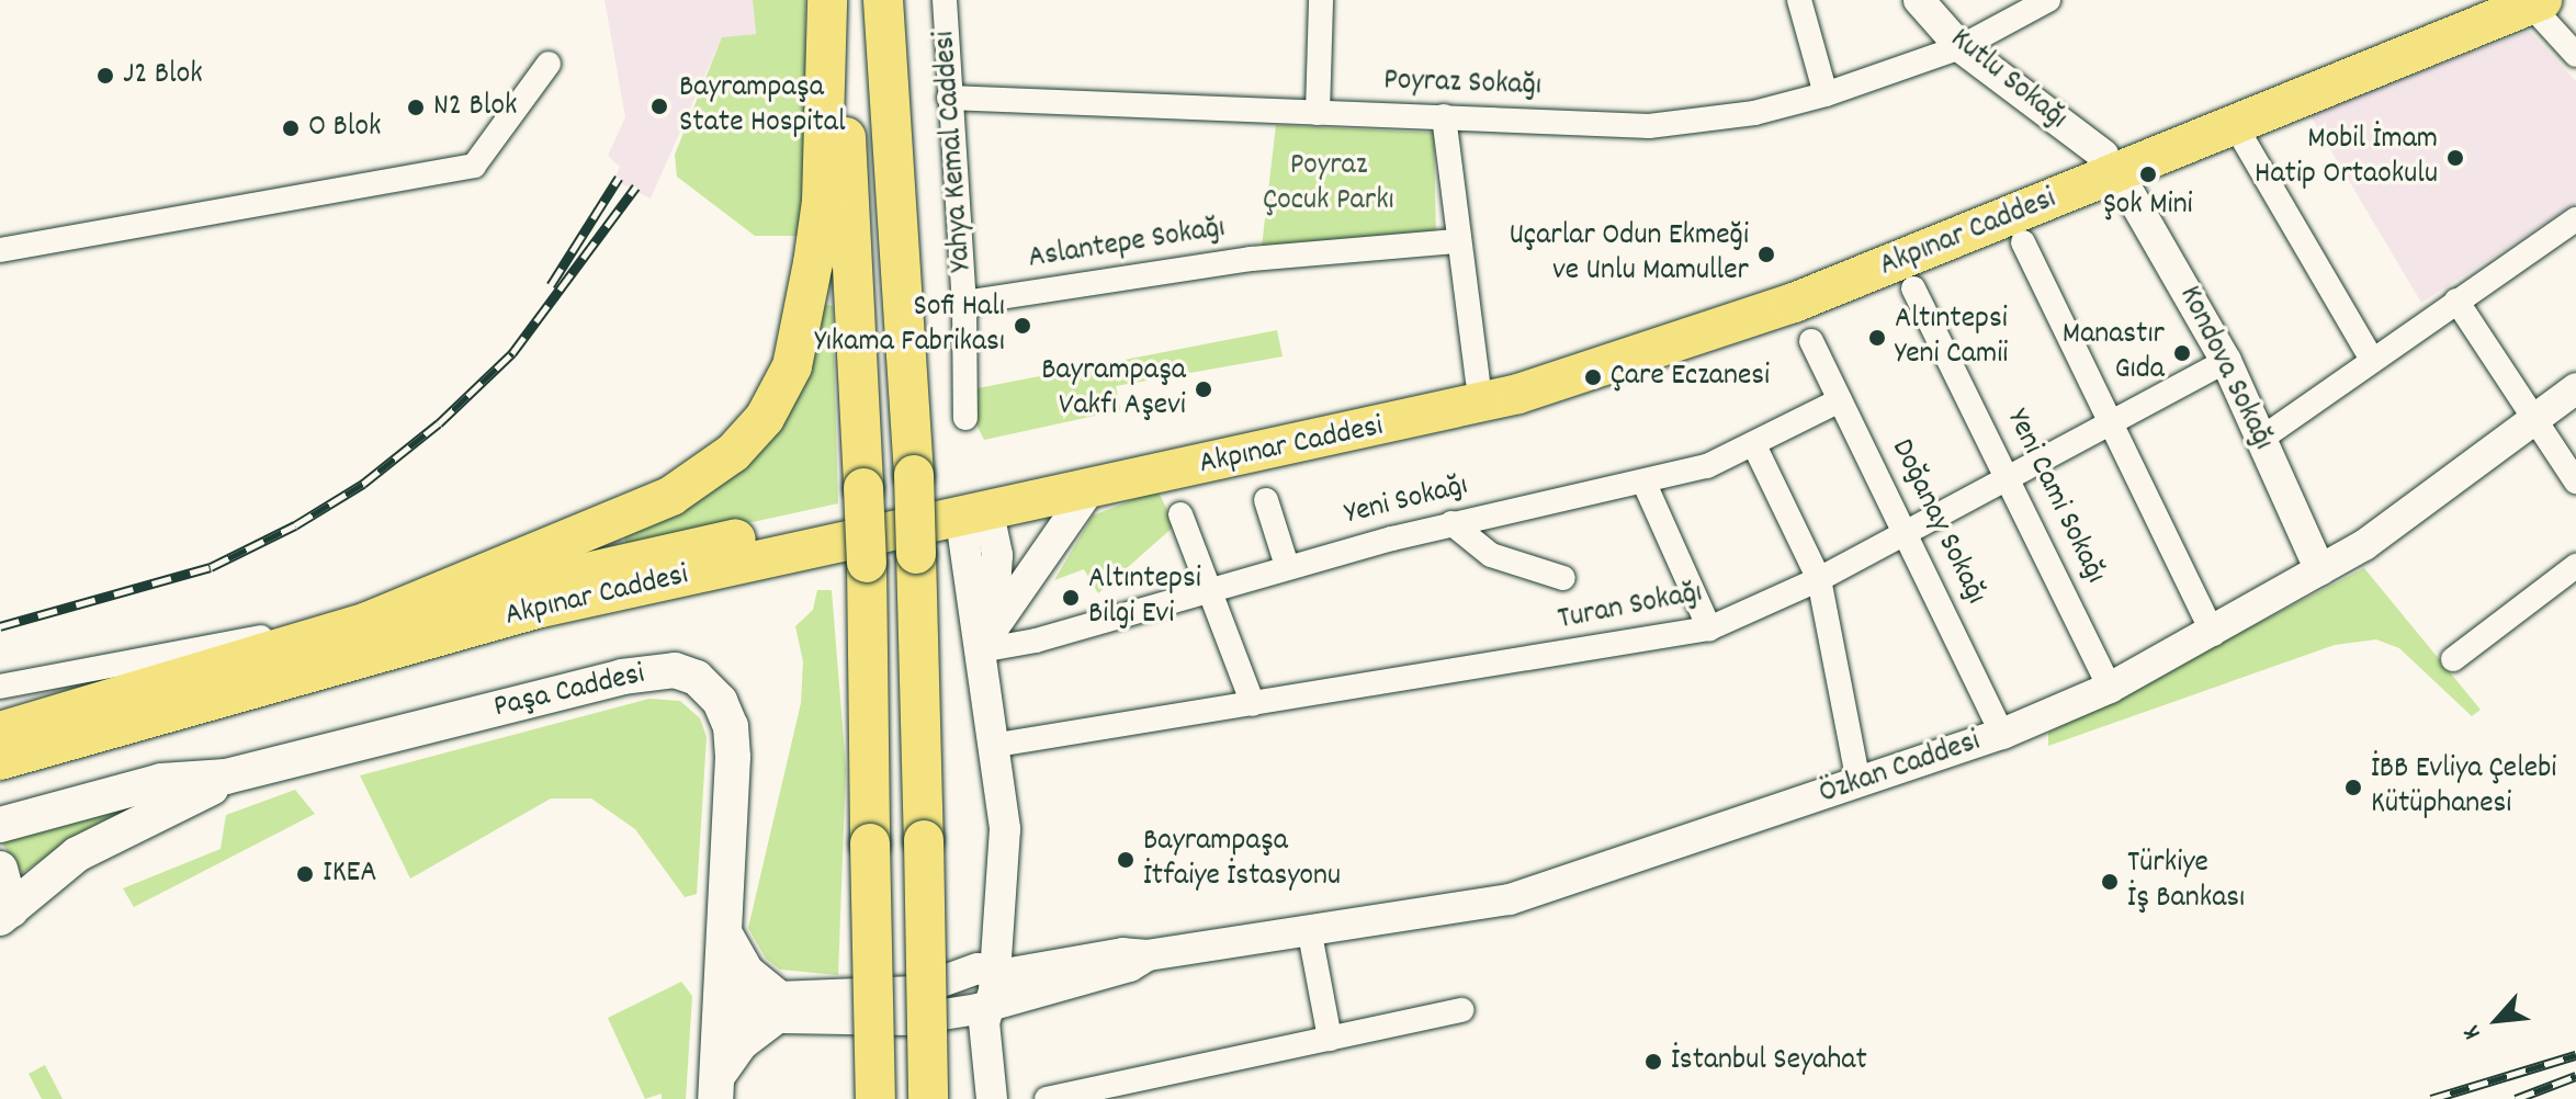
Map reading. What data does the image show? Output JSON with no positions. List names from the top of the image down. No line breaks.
{"streets":{"main road":["Akpınar Caddesi","Paşa Caddesi"],"street":["Kutlu Sokağı","Poyraz Sokağı","Yahya Kemal Caddesi","Aslantepe Sokağı","Kondova Sokağı","Yeni Cami Sokağı","Yeni Sokağı","Doğanay Sokağı","Turan Sokağı","Özkan Caddesi"]},"crossings":[["Kutlu Sokağı","Poyraz Sokağı"],["Kutlu Sokağı","Akpınar Caddesi"],["Kutlu Sokağı","Kondova Sokağı"],["Poyraz Sokağı","Yahya Kemal Caddesi"],["Yahya Kemal Caddesi","Aslantepe Sokağı"],["Akpınar Caddesi","Kondova Sokağı"],["Kondova Sokağı","Turan Sokağı"],["Kondova Sokağı","Özkan Caddesi"],["Yeni Cami Sokağı","Turan Sokağı"],["Yeni Cami Sokağı","Özkan Caddesi"],["Yeni Sokağı","Doğanay Sokağı"],["Doğanay Sokağı","Turan Sokağı"],["Doğanay Sokağı","Özkan Caddesi"]],"parks":["Poyraz Çocuk Parkı"],"places":["J2 Blok","Bayrampaşa State Hospital","N2 Blok","O Blok","Mobil İmam Hatip Ortaokulu","Şok Mini","Uçarlar Odun Ekmeği ve Unlu Mamuller","Sofi Halı Yıkama Fabrikası","Altıntepsi Yeni Camii","Manastır Gıda","Çare Eczanesi","Bayrampaşa Vakfı Aşevi","Altıntepsi Bilgi Evi","İBB Evliya Çelebi Kütüphanesi","Bayrampaşa İtfaiye İstasyonu","IKEA","Türkiye İş Bankası","İstanbul Seyahat"],"north":"bottom left"}
